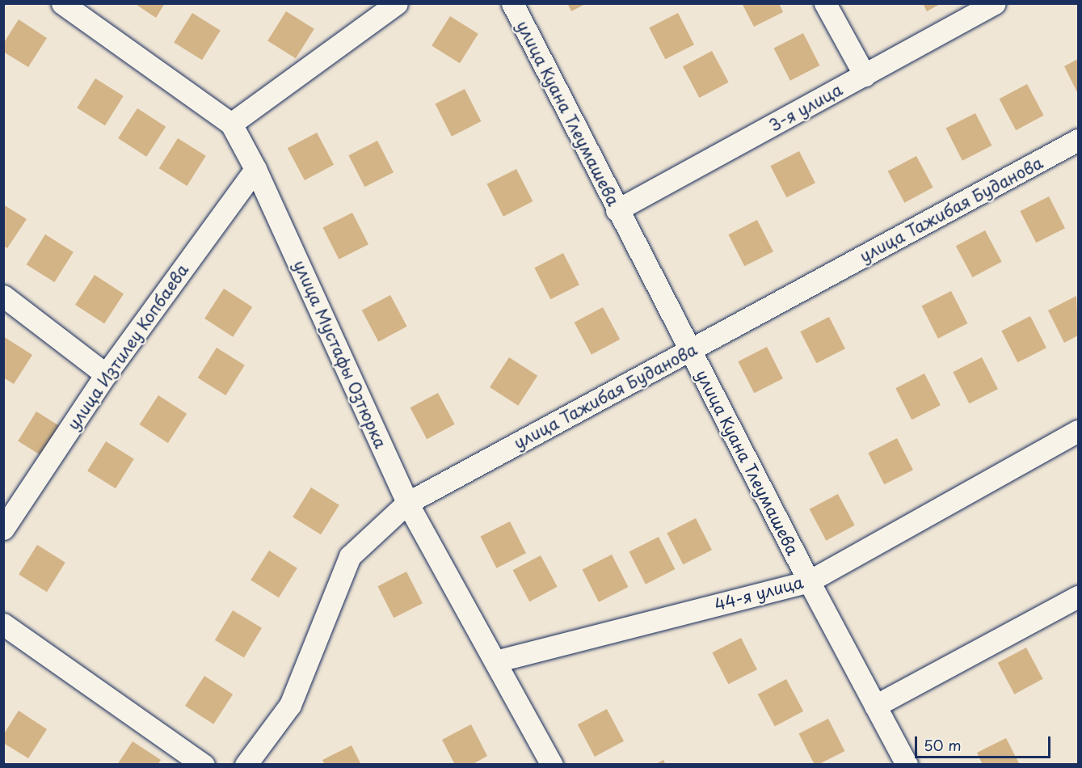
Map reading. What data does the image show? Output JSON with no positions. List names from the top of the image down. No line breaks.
{"streets":{"street":["3-я улица","улица Куана Тлеумашева","улица Тажибая Буданова","улица Изтилеу Копбаева","улица Мустафы Озтюрка","44-я улица"]},"crossings":[["3-я улица","улица Куана Тлеумашева"],["улица Куана Тлеумашева","улица Тажибая Буданова"],["улица Куана Тлеумашева","44-я улица"],["улица Тажибая Буданова","улица Мустафы Озтюрка"],["улица Изтилеу Копбаева","улица Мустафы Озтюрка"],["улица Мустафы Озтюрка","44-я улица"]],"scale_bar":"50 m"}
